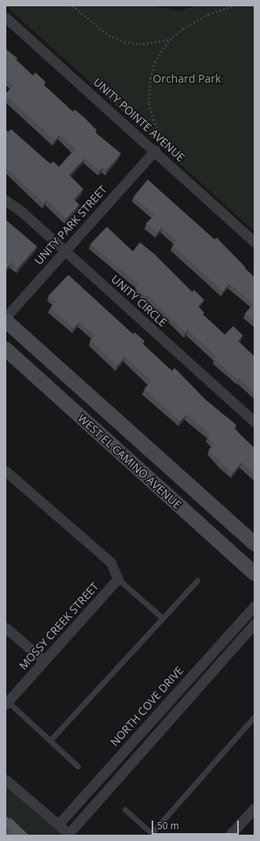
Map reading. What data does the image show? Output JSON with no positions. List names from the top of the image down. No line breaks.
{"streets":{"main road":["WEST EL CAMINO AVENUE"],"street":["UNITY POINTE AVENUE","UNITY PARK STREET","UNITY CIRCLE","MOSSY CREEK STREET","NORTH COVE DRIVE"]},"crossings":[["UNITY POINTE AVENUE","UNITY PARK STREET"],["UNITY PARK STREET","UNITY CIRCLE"]],"parks":["Orchard Park"],"scale_bar":"50 m"}
